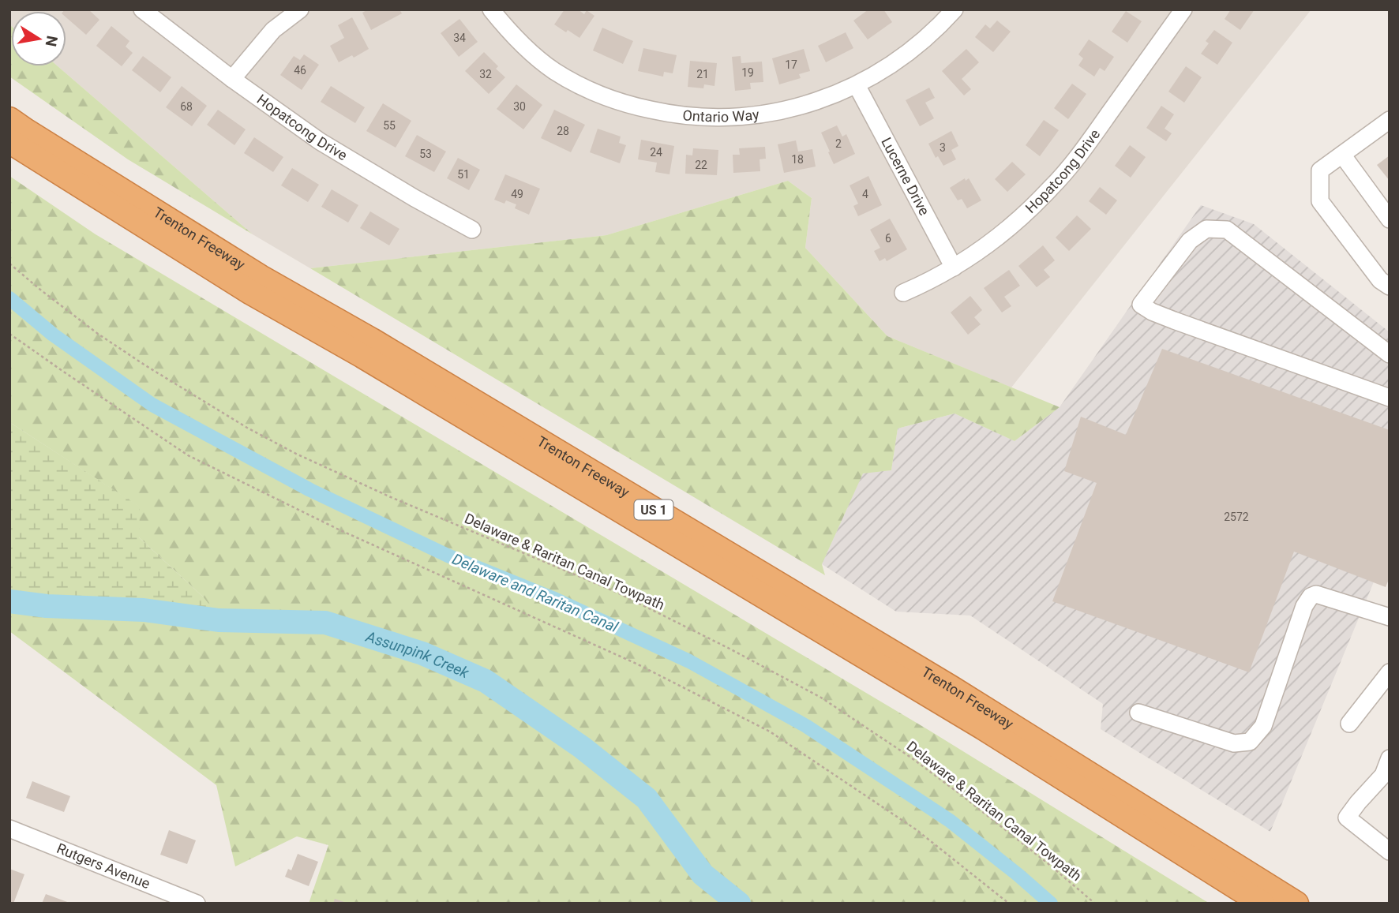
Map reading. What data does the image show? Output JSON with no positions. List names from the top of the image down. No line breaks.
{"streets":{"highway":["Trenton Freeway","US 1"],"street":["Ontario Way","Hopatcong Drive","Lucerne Drive","Rutgers Avenue"],"path":["Delaware & Raritan Canal Towpath"]},"crossings":[["Ontario Way","Lucerne Drive"],["Hopatcong Drive","Lucerne Drive"]],"water":["Delaware and Raritan Canal","Assunpink Creek"],"house_numbers":["34","17","46","19","32","21","68","30","55","28","2","3","24","53","18","22","51","49","4","6","2572"],"north":"right"}
